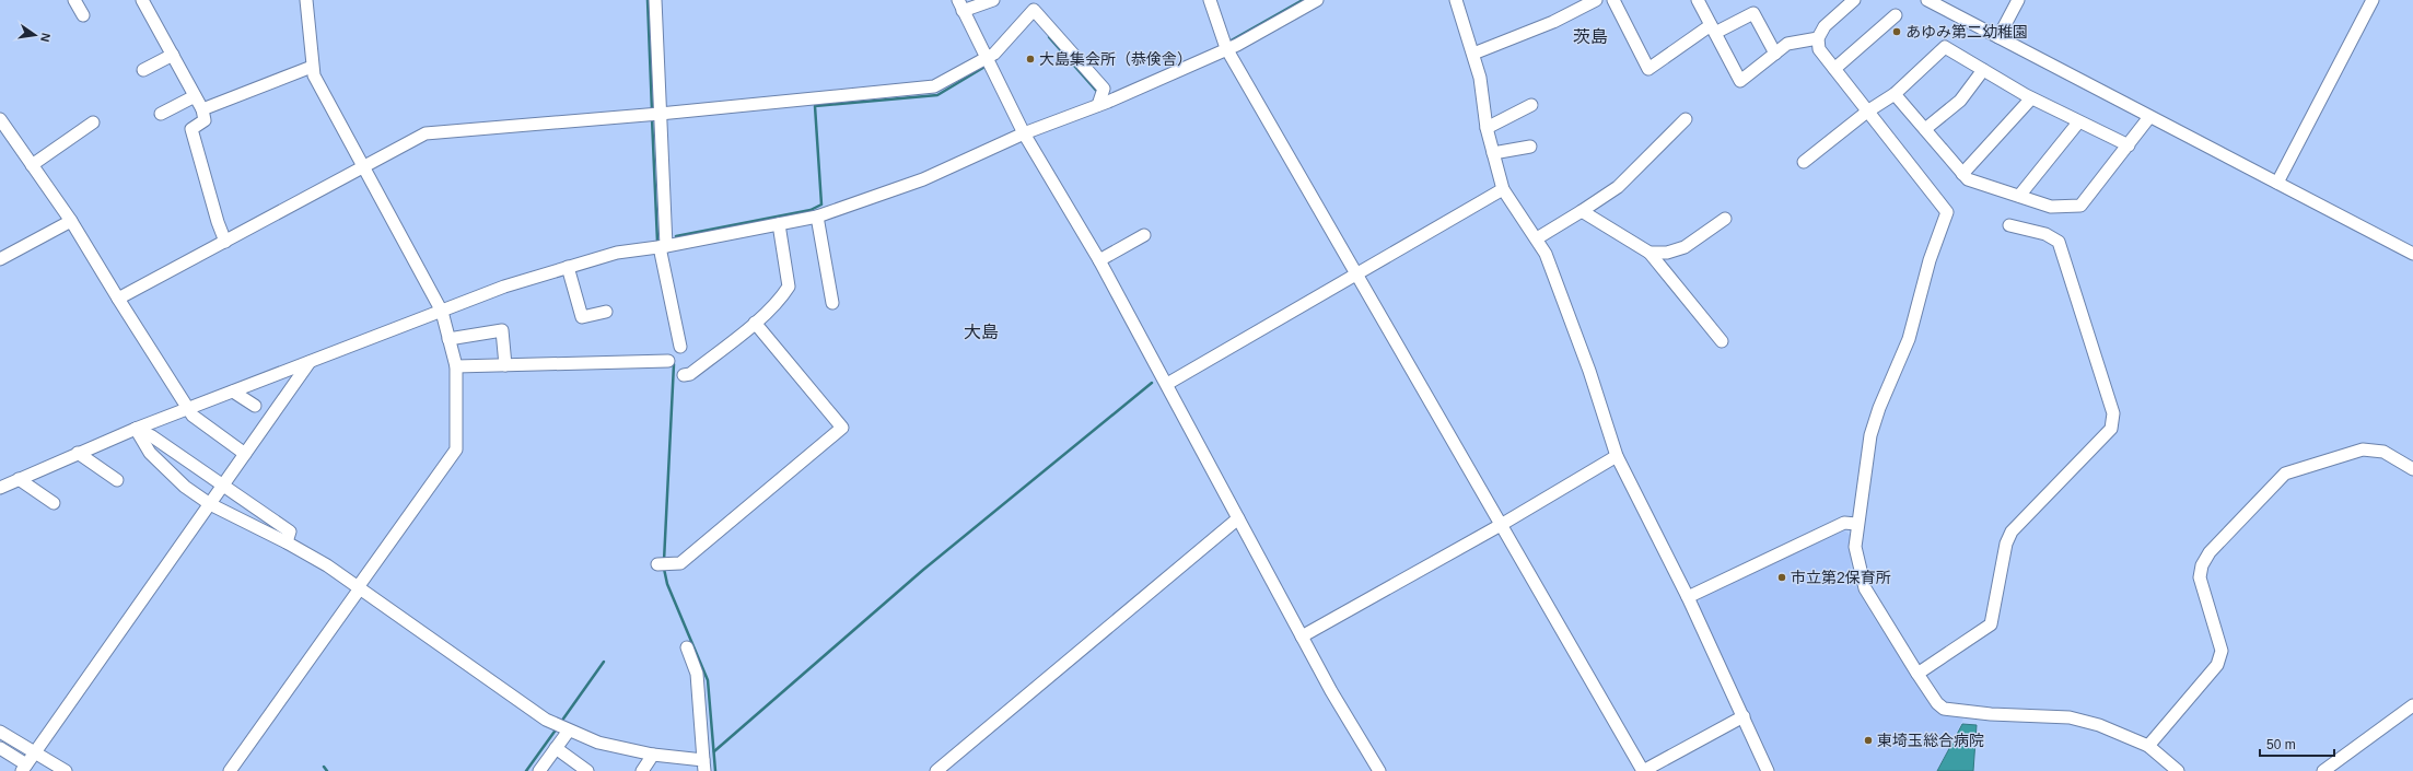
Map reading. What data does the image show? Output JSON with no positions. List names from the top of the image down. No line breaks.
{"districts":["茨島","大島"],"places":["あゆみ第二幼稚園","大島集会所（恭倹舎）","市立第2保育所","東埼玉総合病院"],"scale_bar":"50 m","north":"right"}
